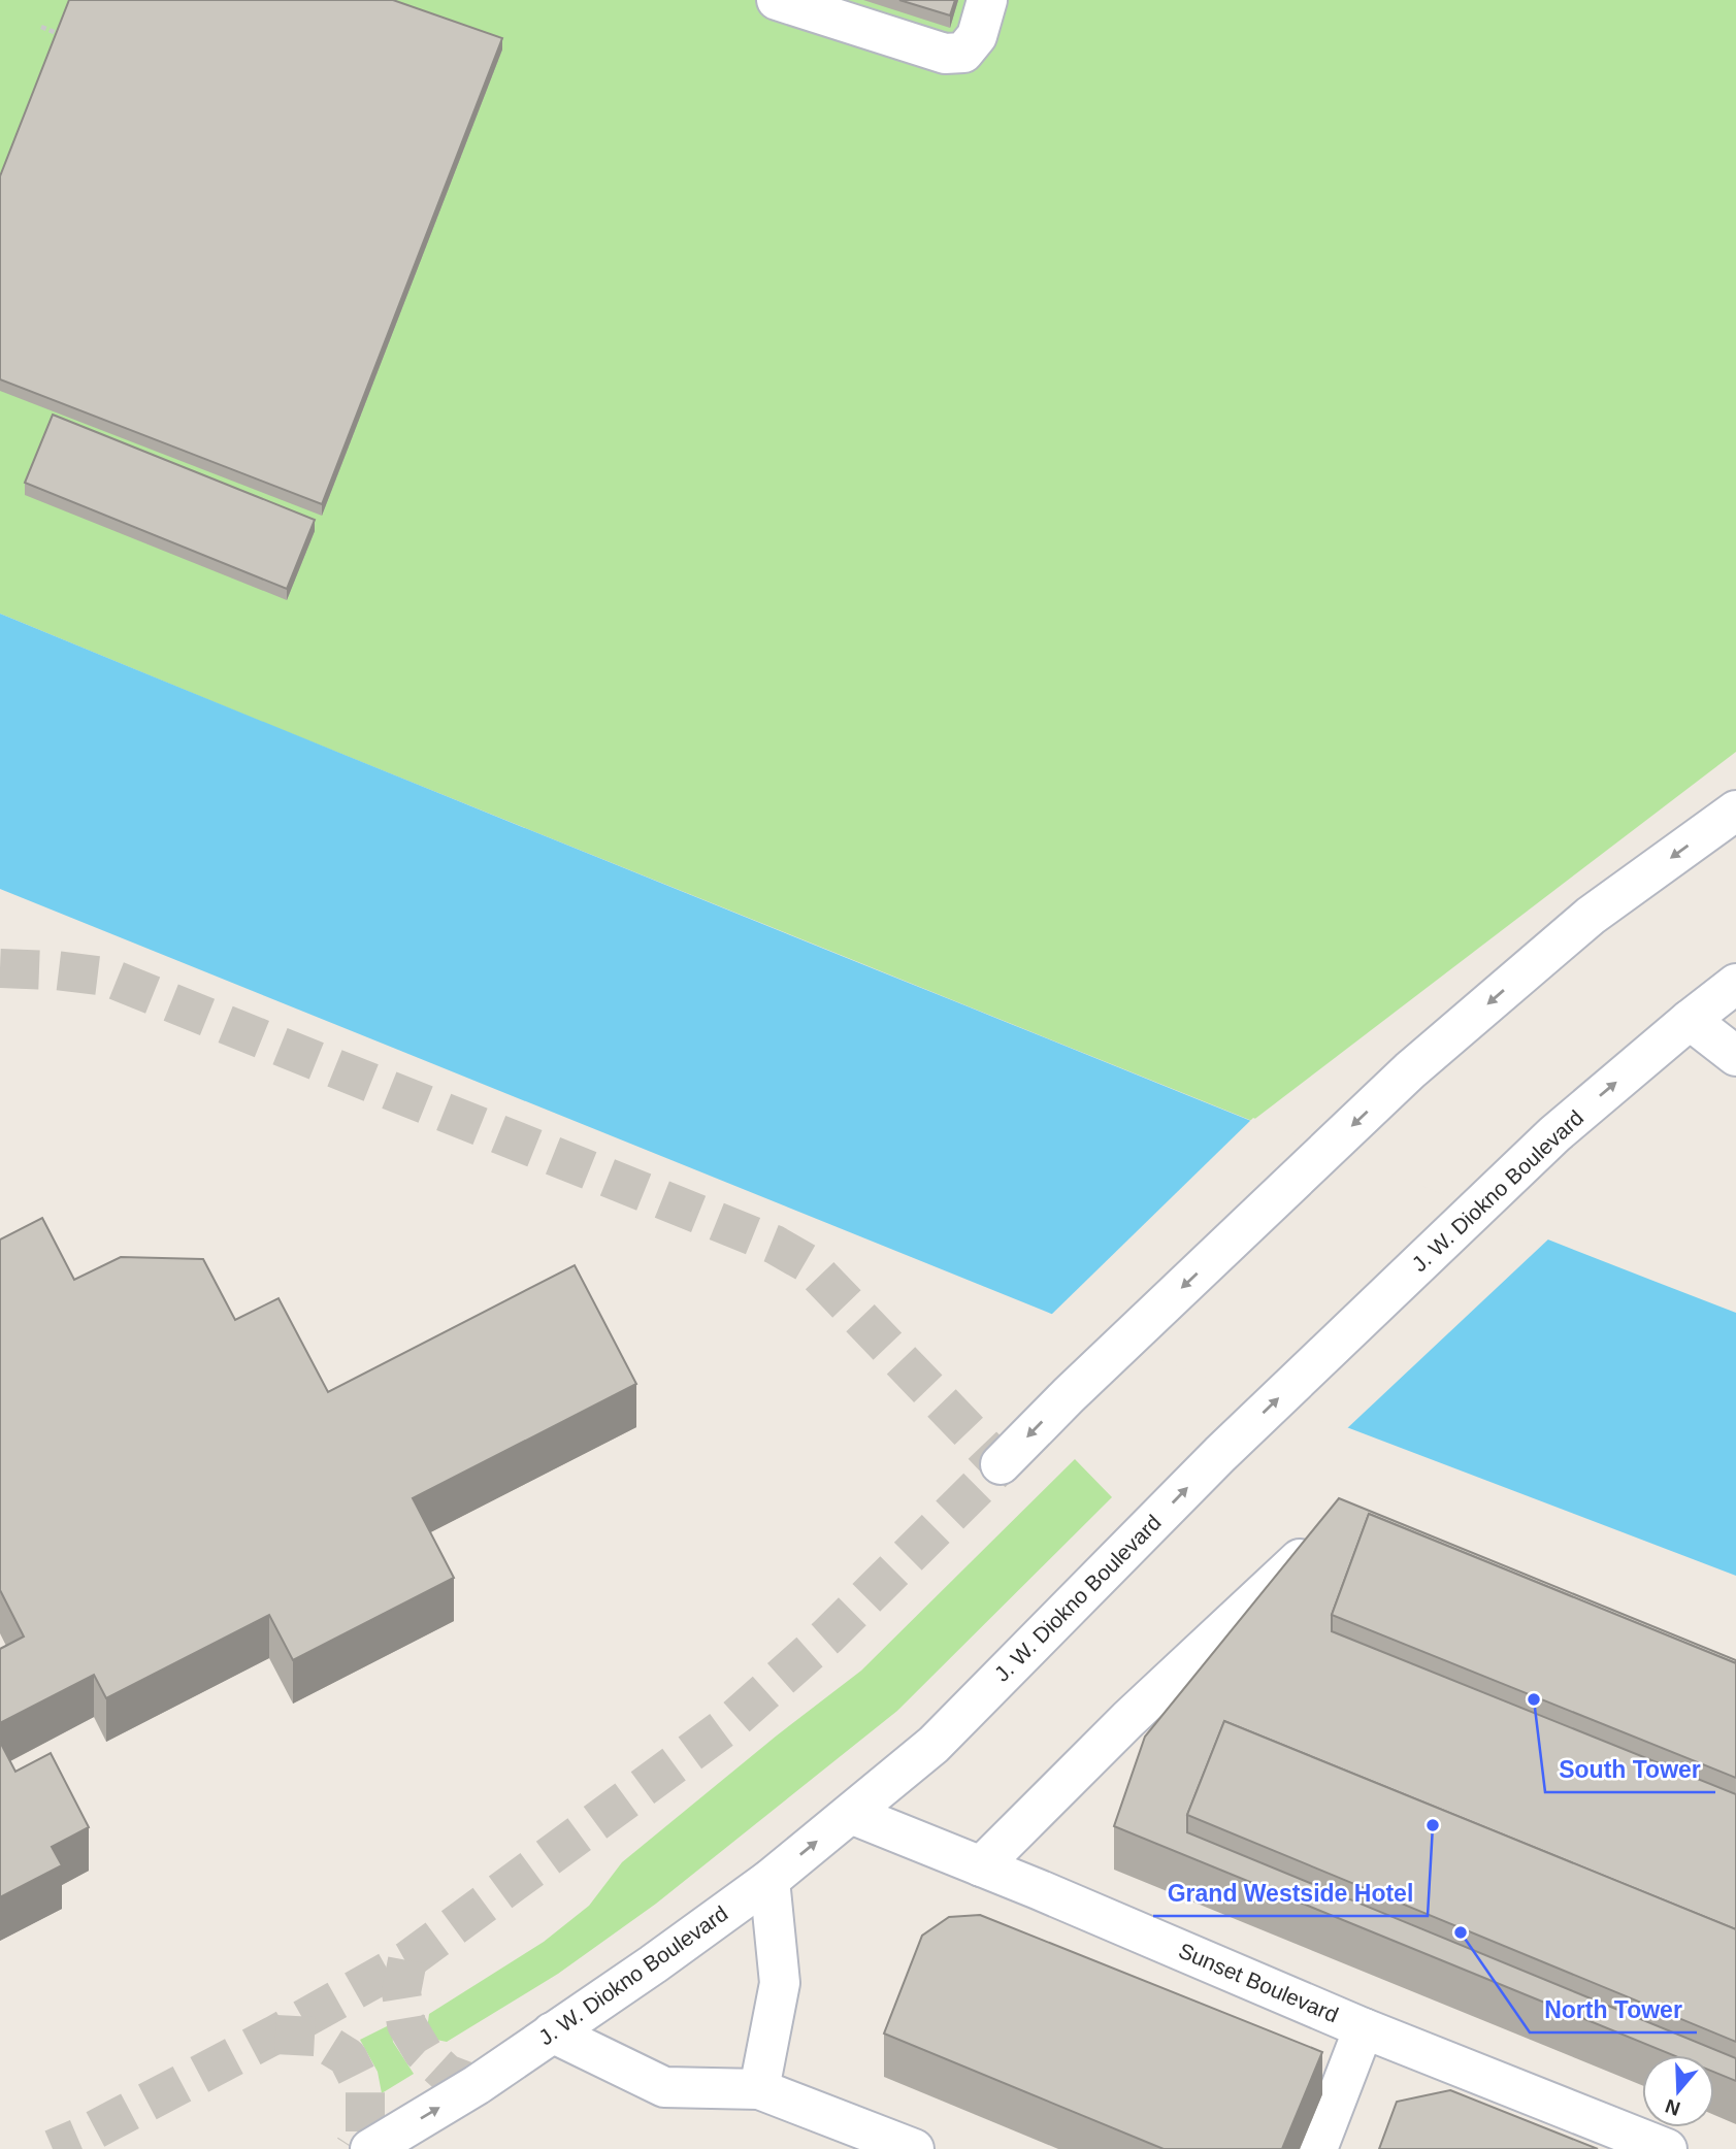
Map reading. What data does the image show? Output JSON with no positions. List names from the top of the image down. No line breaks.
{"streets":{"street":["J. W. Diokno Boulevard","Sunset Boulevard"]},"crossings":[["J. W. Diokno Boulevard","Sunset Boulevard"]],"places":["South Tower","Grand Westside Hotel","North Tower"],"north":"bottom"}
